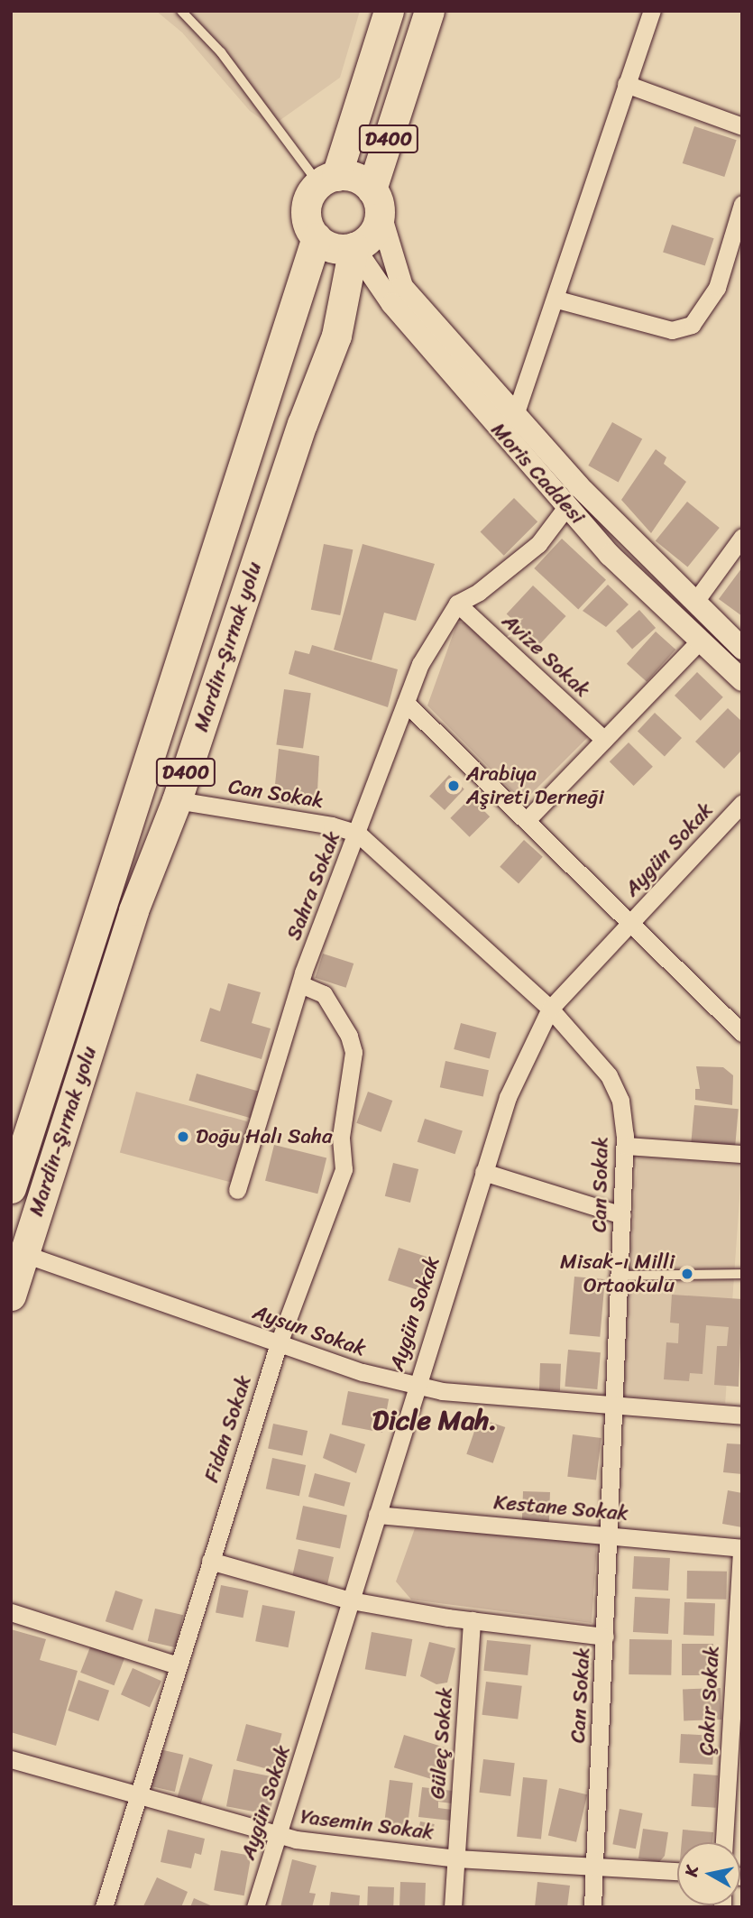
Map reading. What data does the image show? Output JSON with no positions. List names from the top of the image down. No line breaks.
{"streets":{"highway":["D400","Mardin-Şırnak yolu"],"street":["Moris Caddesi","Avize Sokak","Can Sokak","Aygün Sokak","Sahra Sokak","Aysun Sokak","Fidan Sokak","Kestane Sokak","Çakır Sokak","Güleç Sokak","Yasemin Sokak"]},"crossings":[["D400","Moris Caddesi"],["D400","Mardin-Şırnak yolu"],["Moris Caddesi","Mardin-Şırnak yolu"],["Moris Caddesi","Sahra Sokak"],["Mardin-Şırnak yolu","Can Sokak"],["Mardin-Şırnak yolu","Aysun Sokak"],["Avize Sokak","Sahra Sokak"],["Can Sokak","Aygün Sokak"],["Can Sokak","Sahra Sokak"],["Can Sokak","Aysun Sokak"],["Can Sokak","Kestane Sokak"],["Can Sokak","Yasemin Sokak"],["Aygün Sokak","Aysun Sokak"],["Aygün Sokak","Kestane Sokak"],["Aygün Sokak","Yasemin Sokak"],["Sahra Sokak","Fidan Sokak"],["Aysun Sokak","Fidan Sokak"],["Fidan Sokak","Yasemin Sokak"],["Kestane Sokak","Çakır Sokak"],["Güleç Sokak","Yasemin Sokak"]],"districts":["Dicle Mah."],"places":["Arabiya Aşireti Derneği","Doğu Halı Saha","Misak-ı Milli Ortaokulu"],"north":"left"}
